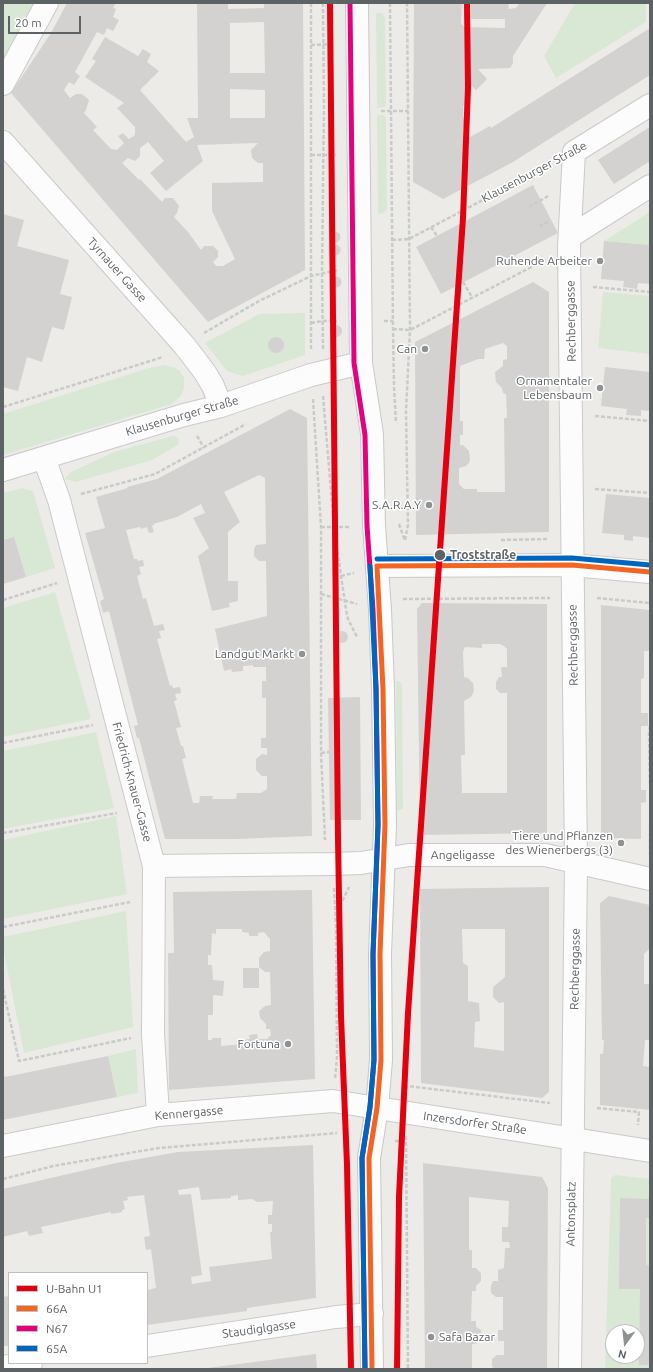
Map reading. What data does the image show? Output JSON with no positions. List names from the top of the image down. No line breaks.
{"streets":{"street":["Klausenburger Straße","Tyrnauer Gasse","Rechberggasse","Friedrich-Knauer-Gasse","Angeligasse","Kennergasse","Inzersdorfer Straße","Antonsplatz","Staudiglgasse"]},"crossings":[["Klausenburger Straße","Tyrnauer Gasse"],["Klausenburger Straße","Rechberggasse"],["Klausenburger Straße","Friedrich-Knauer-Gasse"],["Rechberggasse","Angeligasse"],["Rechberggasse","Inzersdorfer Straße"],["Rechberggasse","Antonsplatz"],["Friedrich-Knauer-Gasse","Angeligasse"],["Friedrich-Knauer-Gasse","Kennergasse"],["Kennergasse","Inzersdorfer Straße"],["Inzersdorfer Straße","Antonsplatz"]],"places":["Ruhende Arbeiter","Can","Ornamentaler Lebensbaum","S.A.R.A.Y","Troststraße","Landgut Markt","Tiere und Pflanzen des Wienerbergs (3)","Fortuna","Safa Bazar"],"lines":["metro line U1","transit line N67","transit line 65A","transit line 66A"],"legend":["U-Bahn U1","66A","N67","65A"],"scale_bar":"20 m","north":"bottom"}
